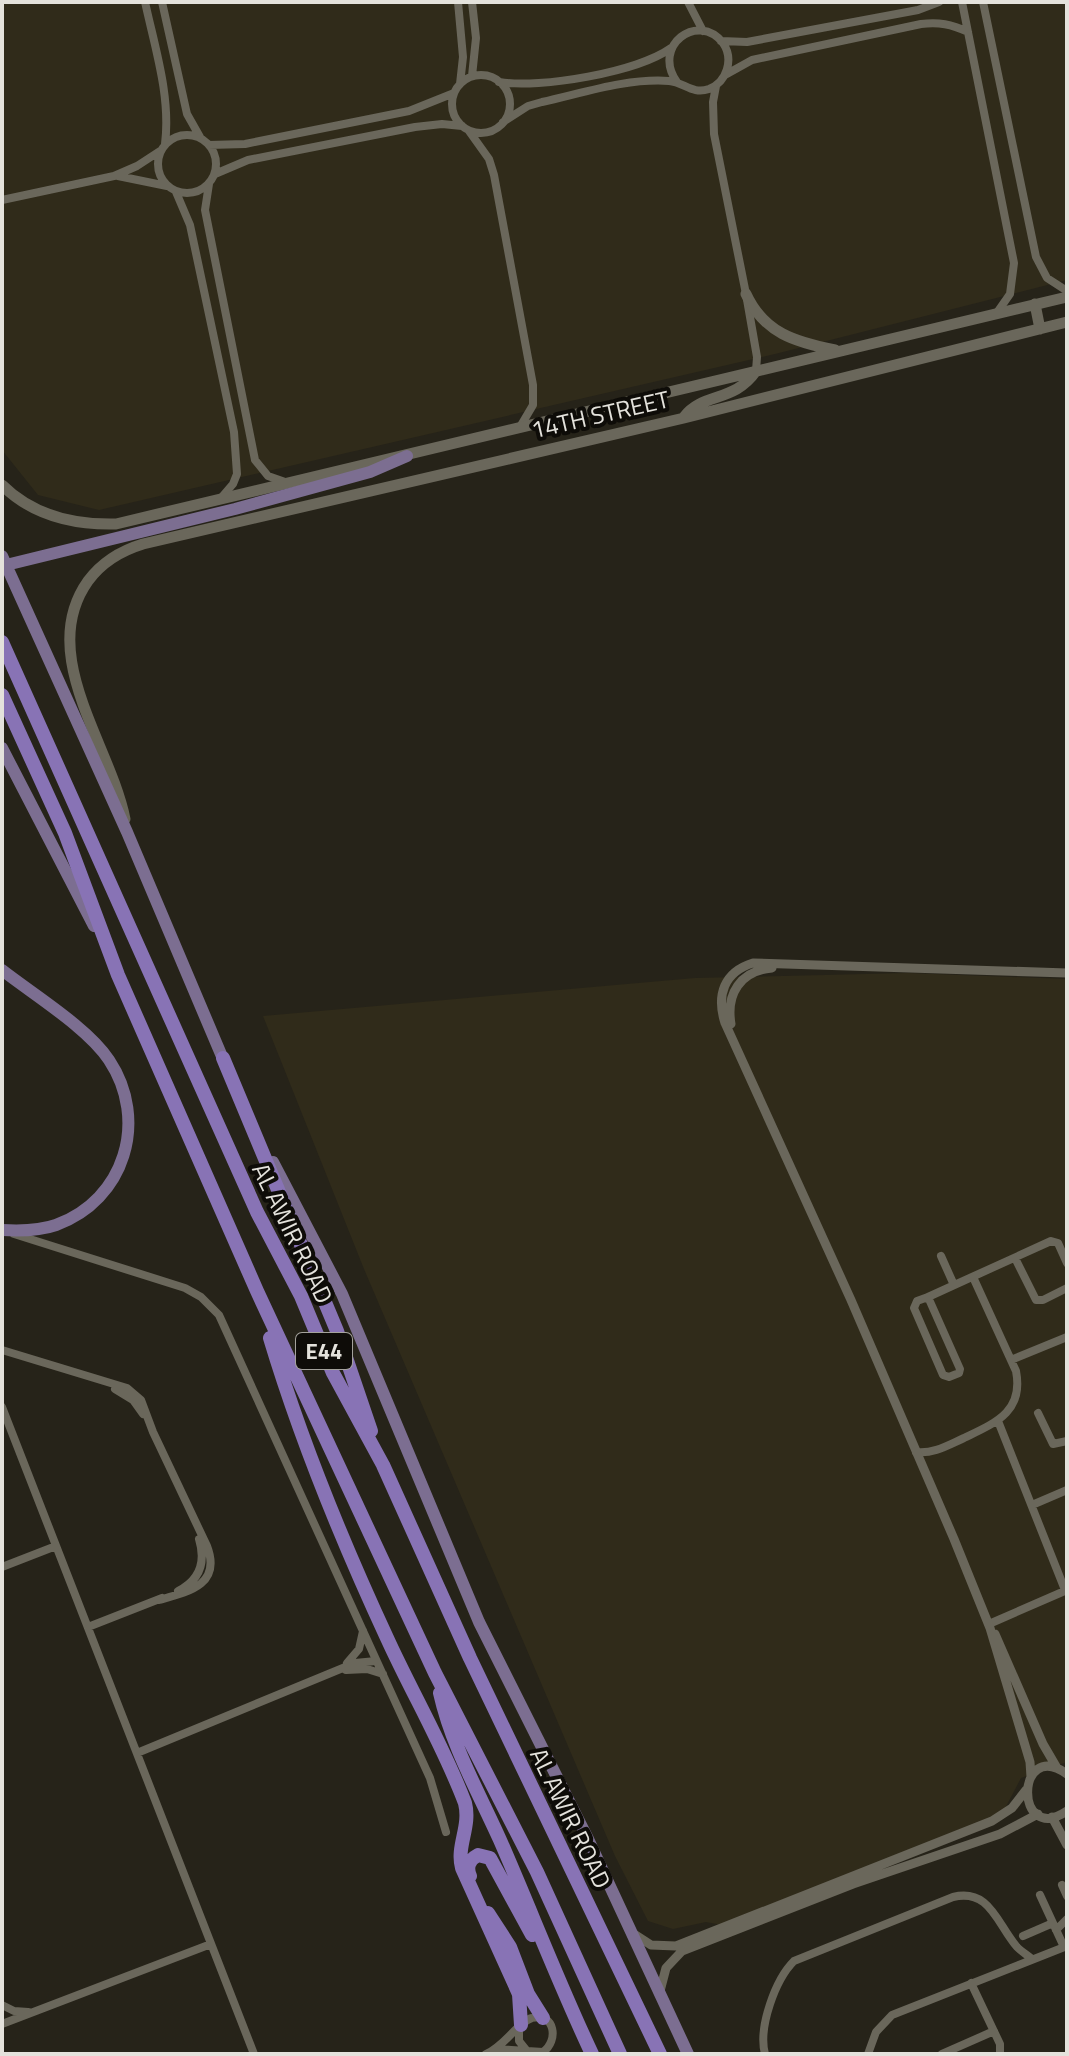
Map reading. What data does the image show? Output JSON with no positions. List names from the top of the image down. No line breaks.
{"streets":{"highway":["AL AWIR ROAD","E44"],"main road":["14TH STREET"]}}
